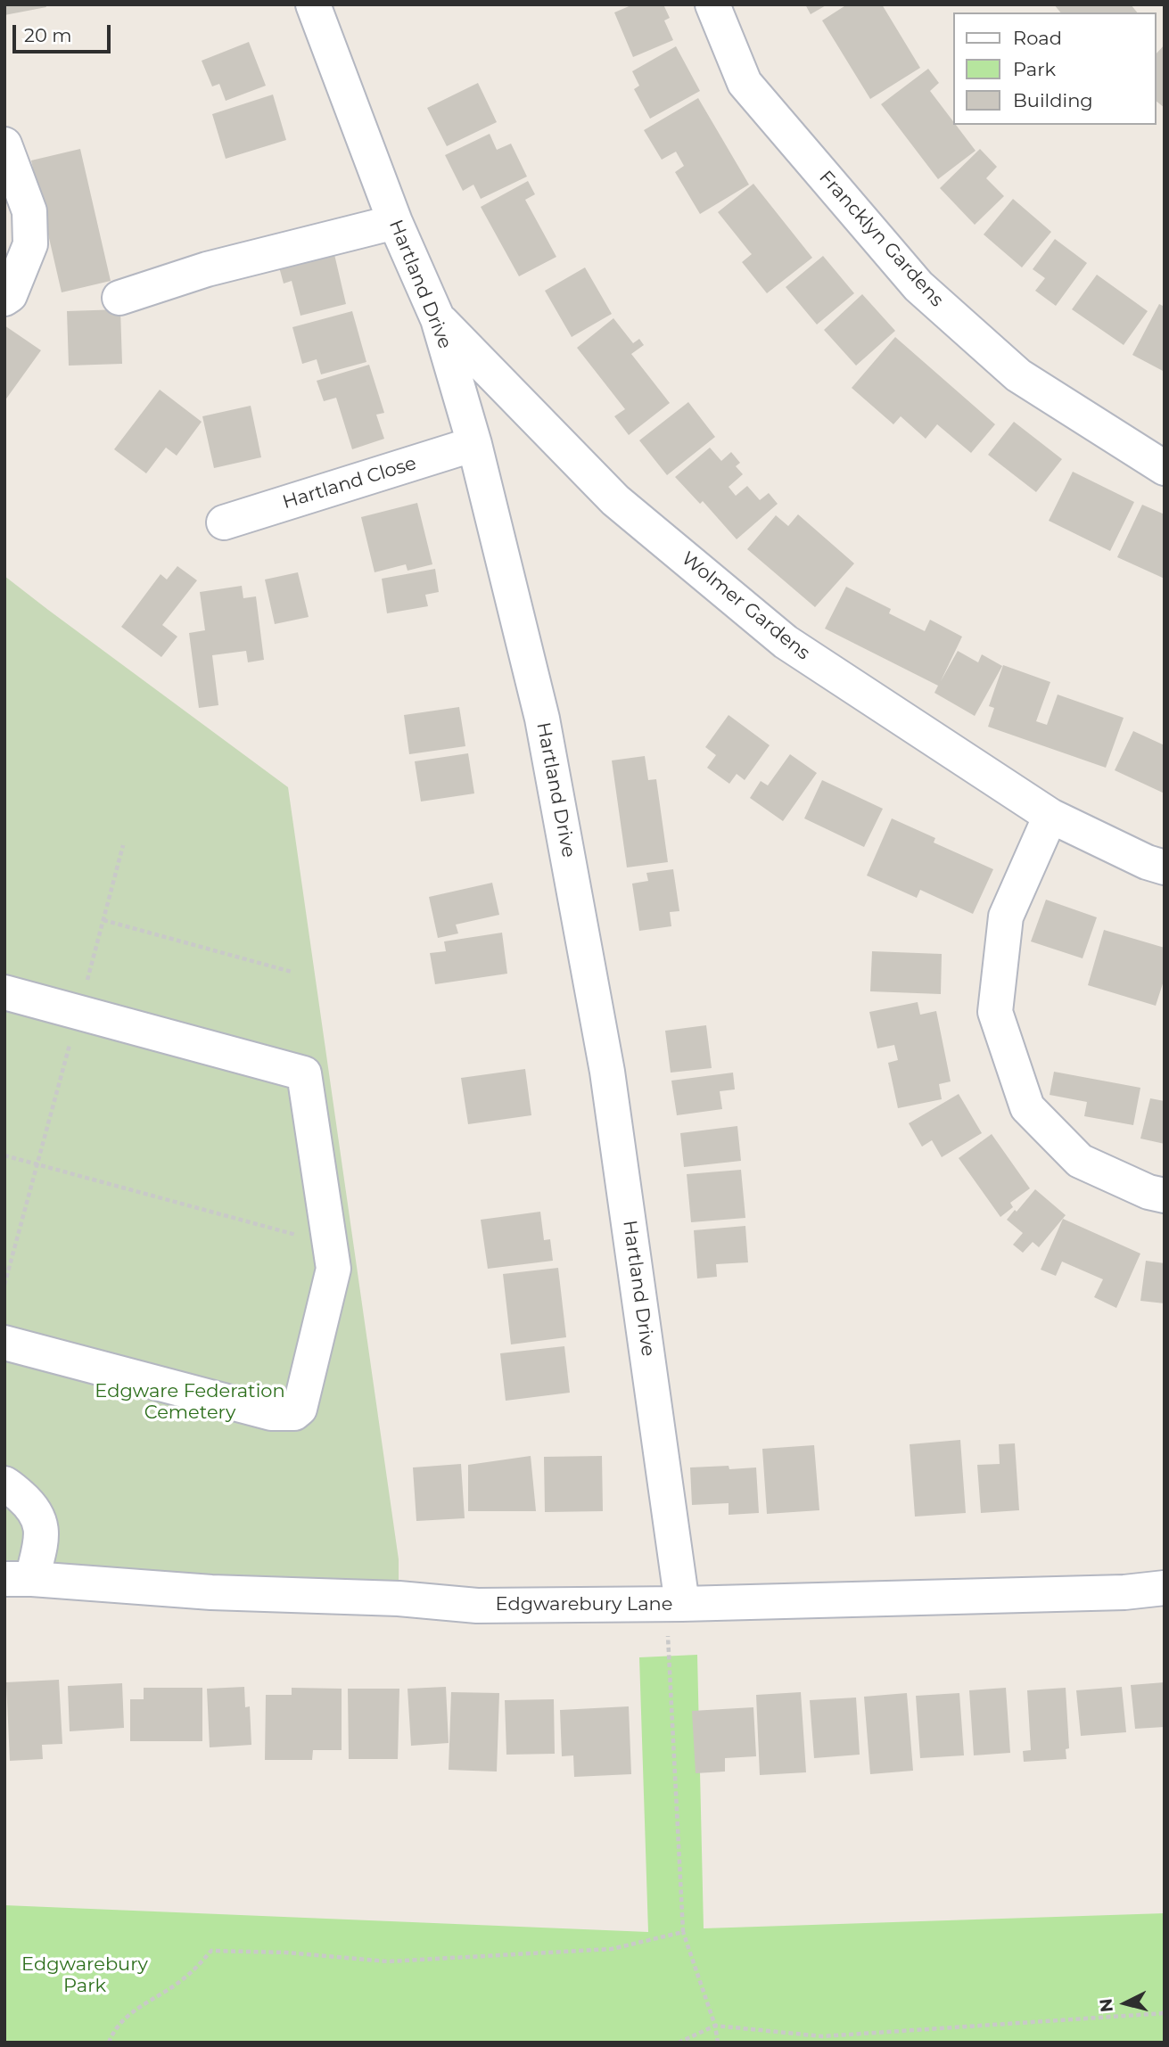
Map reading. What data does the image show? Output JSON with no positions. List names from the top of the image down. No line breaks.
{"streets":{"street":["Francklyn Gardens","Hartland Drive","Hartland Close","Wolmer Gardens","Edgwarebury Lane"]},"crossings":[["Hartland Drive","Hartland Close"],["Hartland Drive","Wolmer Gardens"],["Hartland Drive","Edgwarebury Lane"]],"parks":["Edgware Federation Cemetery","Edgwarebury Park"],"legend":["Road","Park","Building"],"scale_bar":"20 m","north":"left"}
